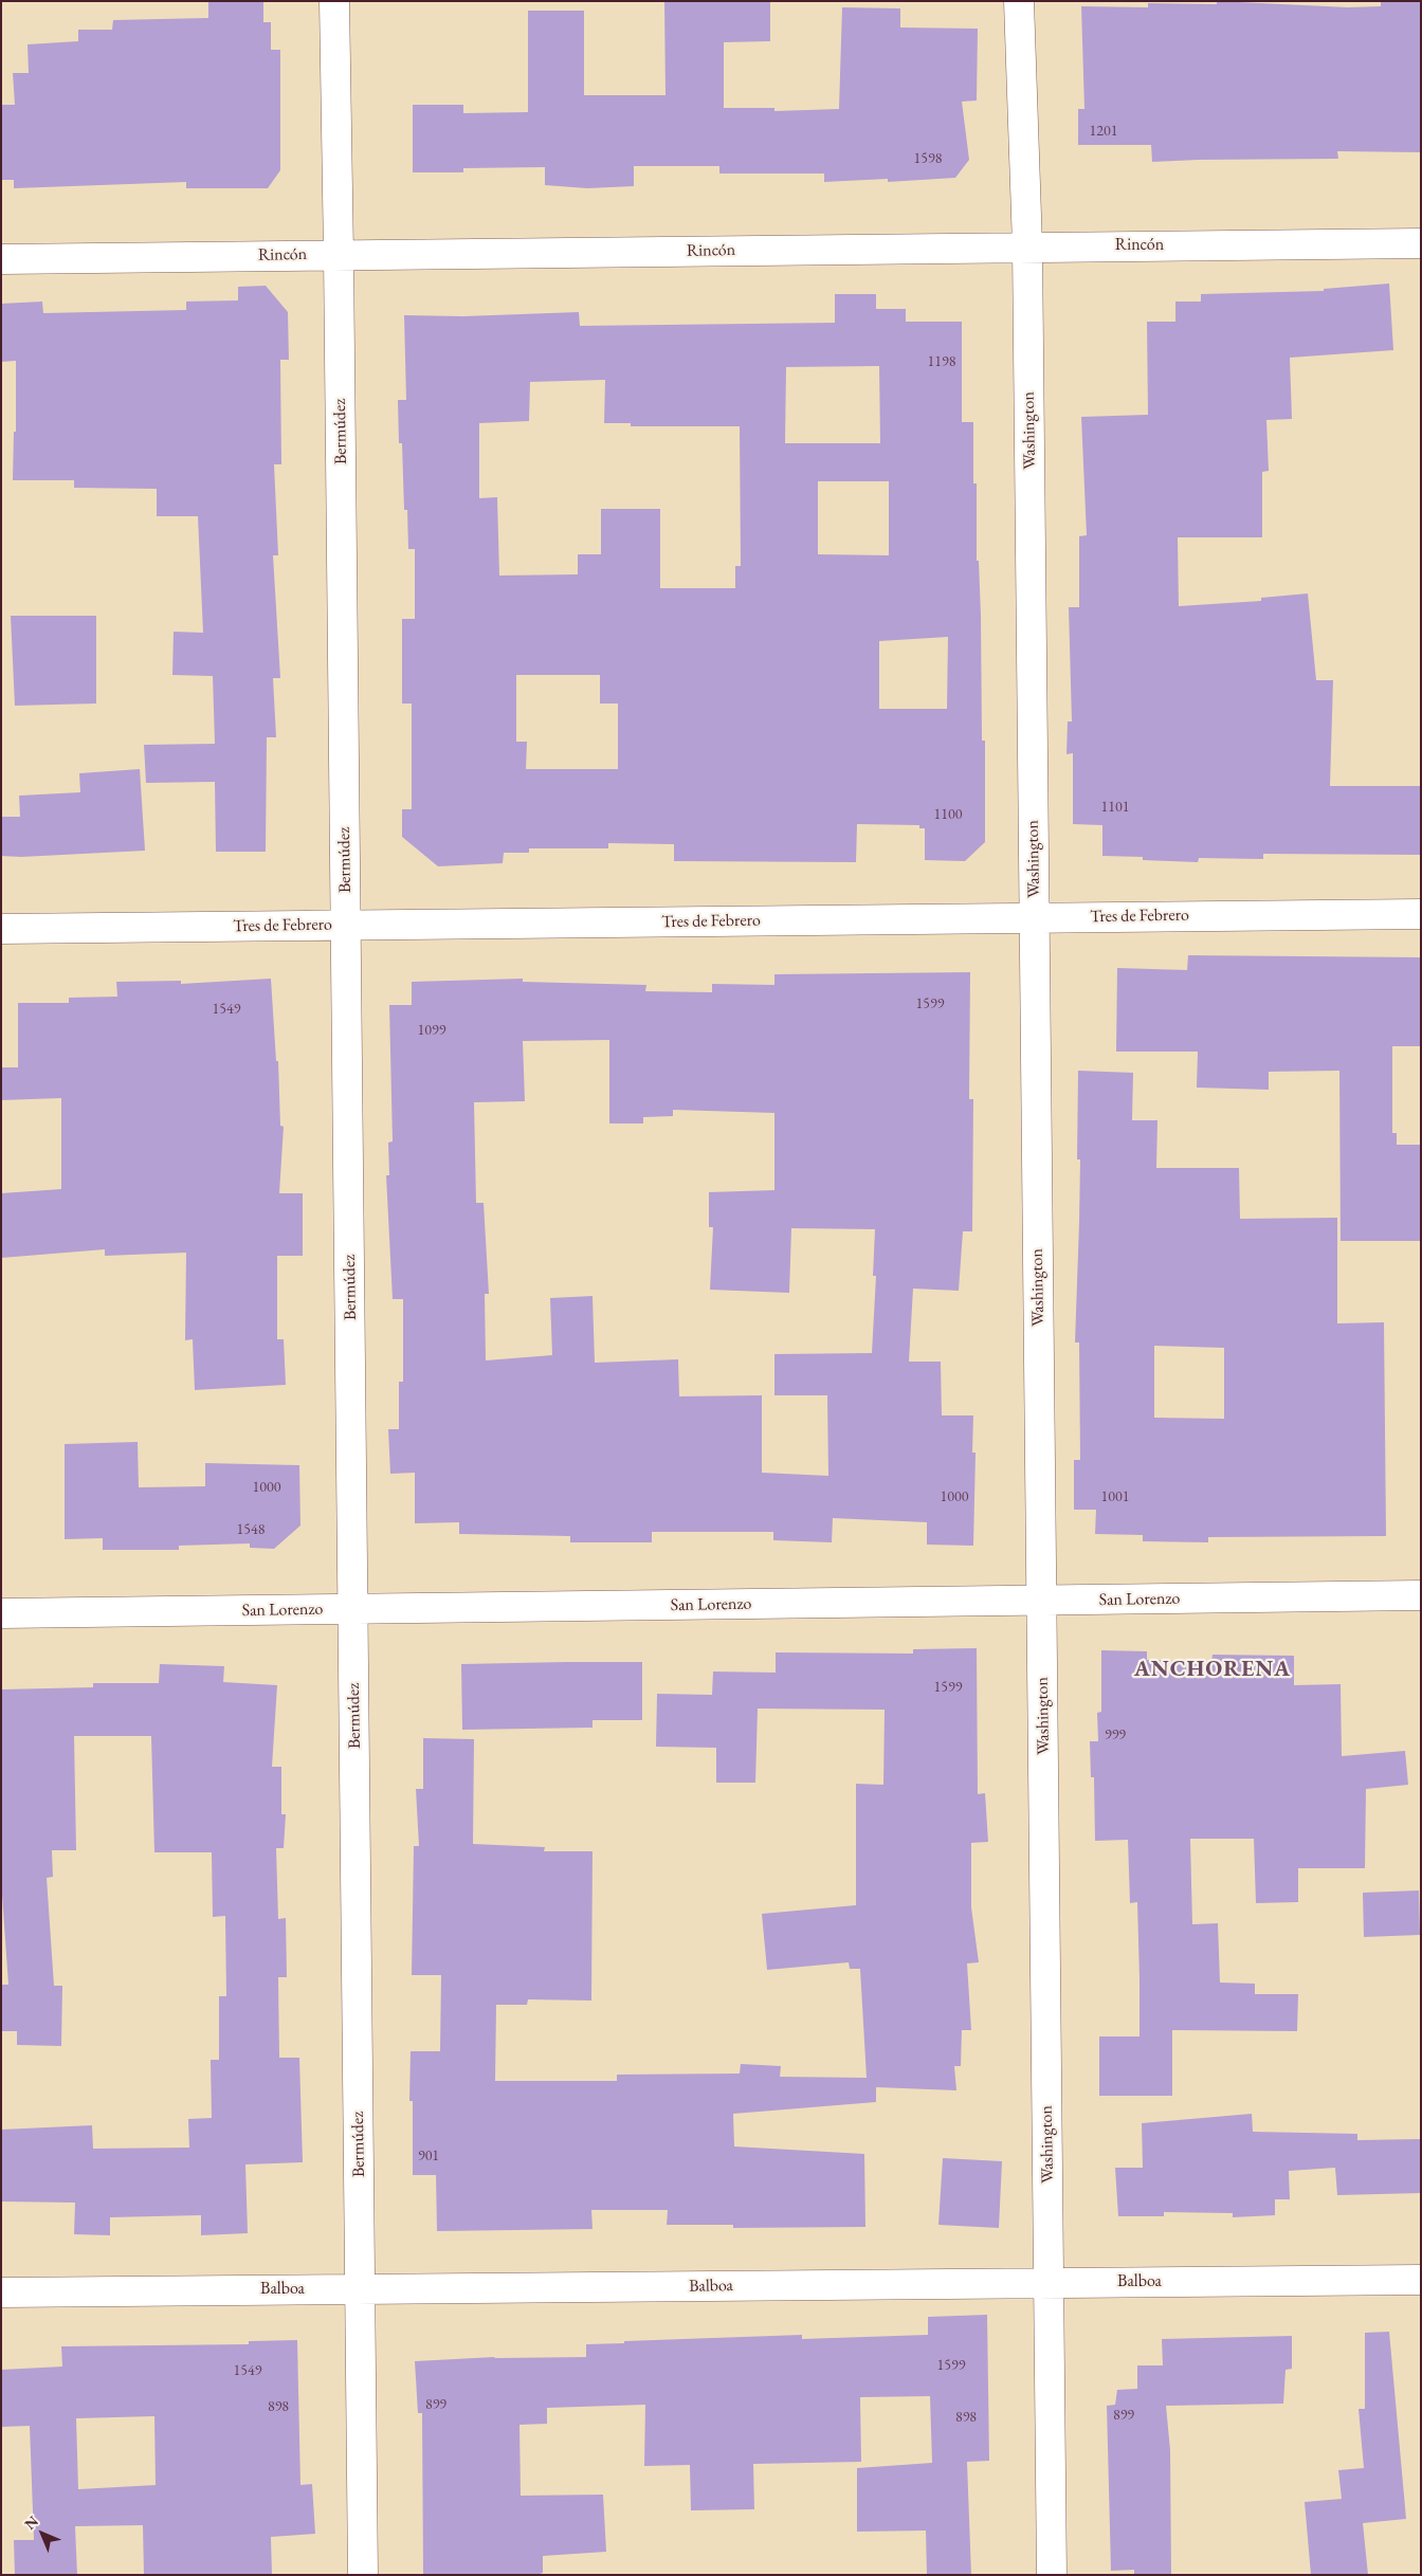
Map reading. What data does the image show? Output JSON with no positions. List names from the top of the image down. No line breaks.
{"streets":{"street":["Rincón","Washington","Bermúdez","Tres de Febrero","San Lorenzo","Balboa"]},"crossings":[["Rincón","Washington"],["Rincón","Bermúdez"],["Washington","Tres de Febrero"],["Washington","San Lorenzo"],["Washington","Balboa"],["Bermúdez","Tres de Febrero"],["Bermúdez","San Lorenzo"],["Bermúdez","Balboa"]],"districts":["ANCHORENA"],"house_numbers":["1201","1598","1198","1101","1100","1599","1549","1099","1000","1000","1001","1548","1599","999","901","1599","1549","899","898","899","898"],"north":"top left"}
